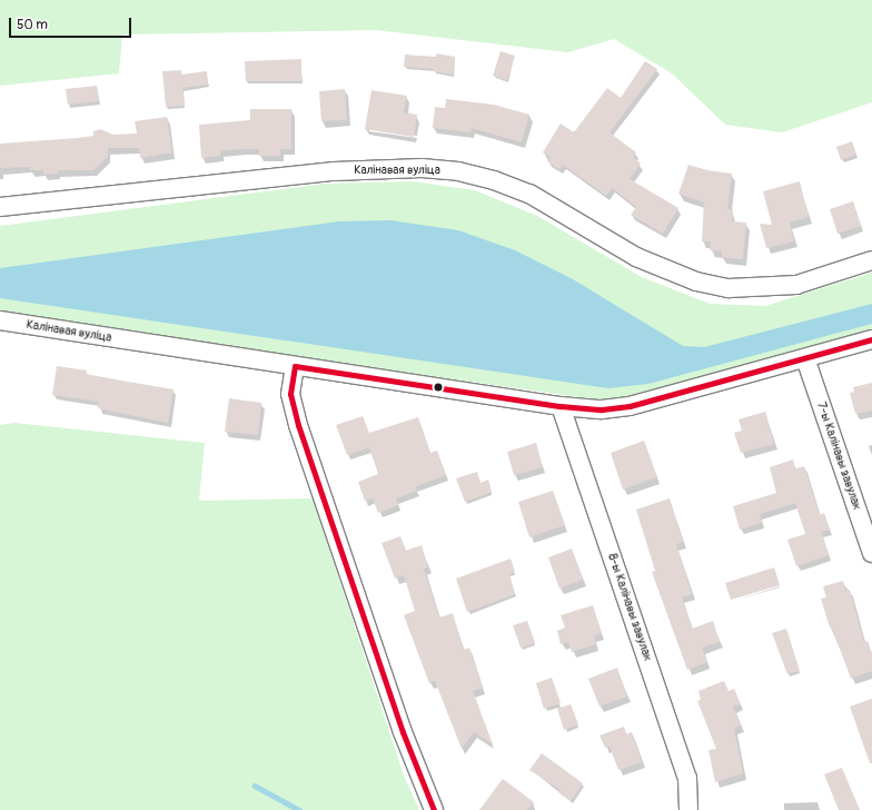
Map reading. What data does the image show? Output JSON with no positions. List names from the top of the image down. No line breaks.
{"streets":{"street":["Калінавая вуліца","7-ы Калінавы завулак","8-ы Калінавы завулак"]},"crossings":[["Калінавая вуліца","7-ы Калінавы завулак"],["Калінавая вуліца","8-ы Калінавы завулак"]],"scale_bar":"50 m"}
